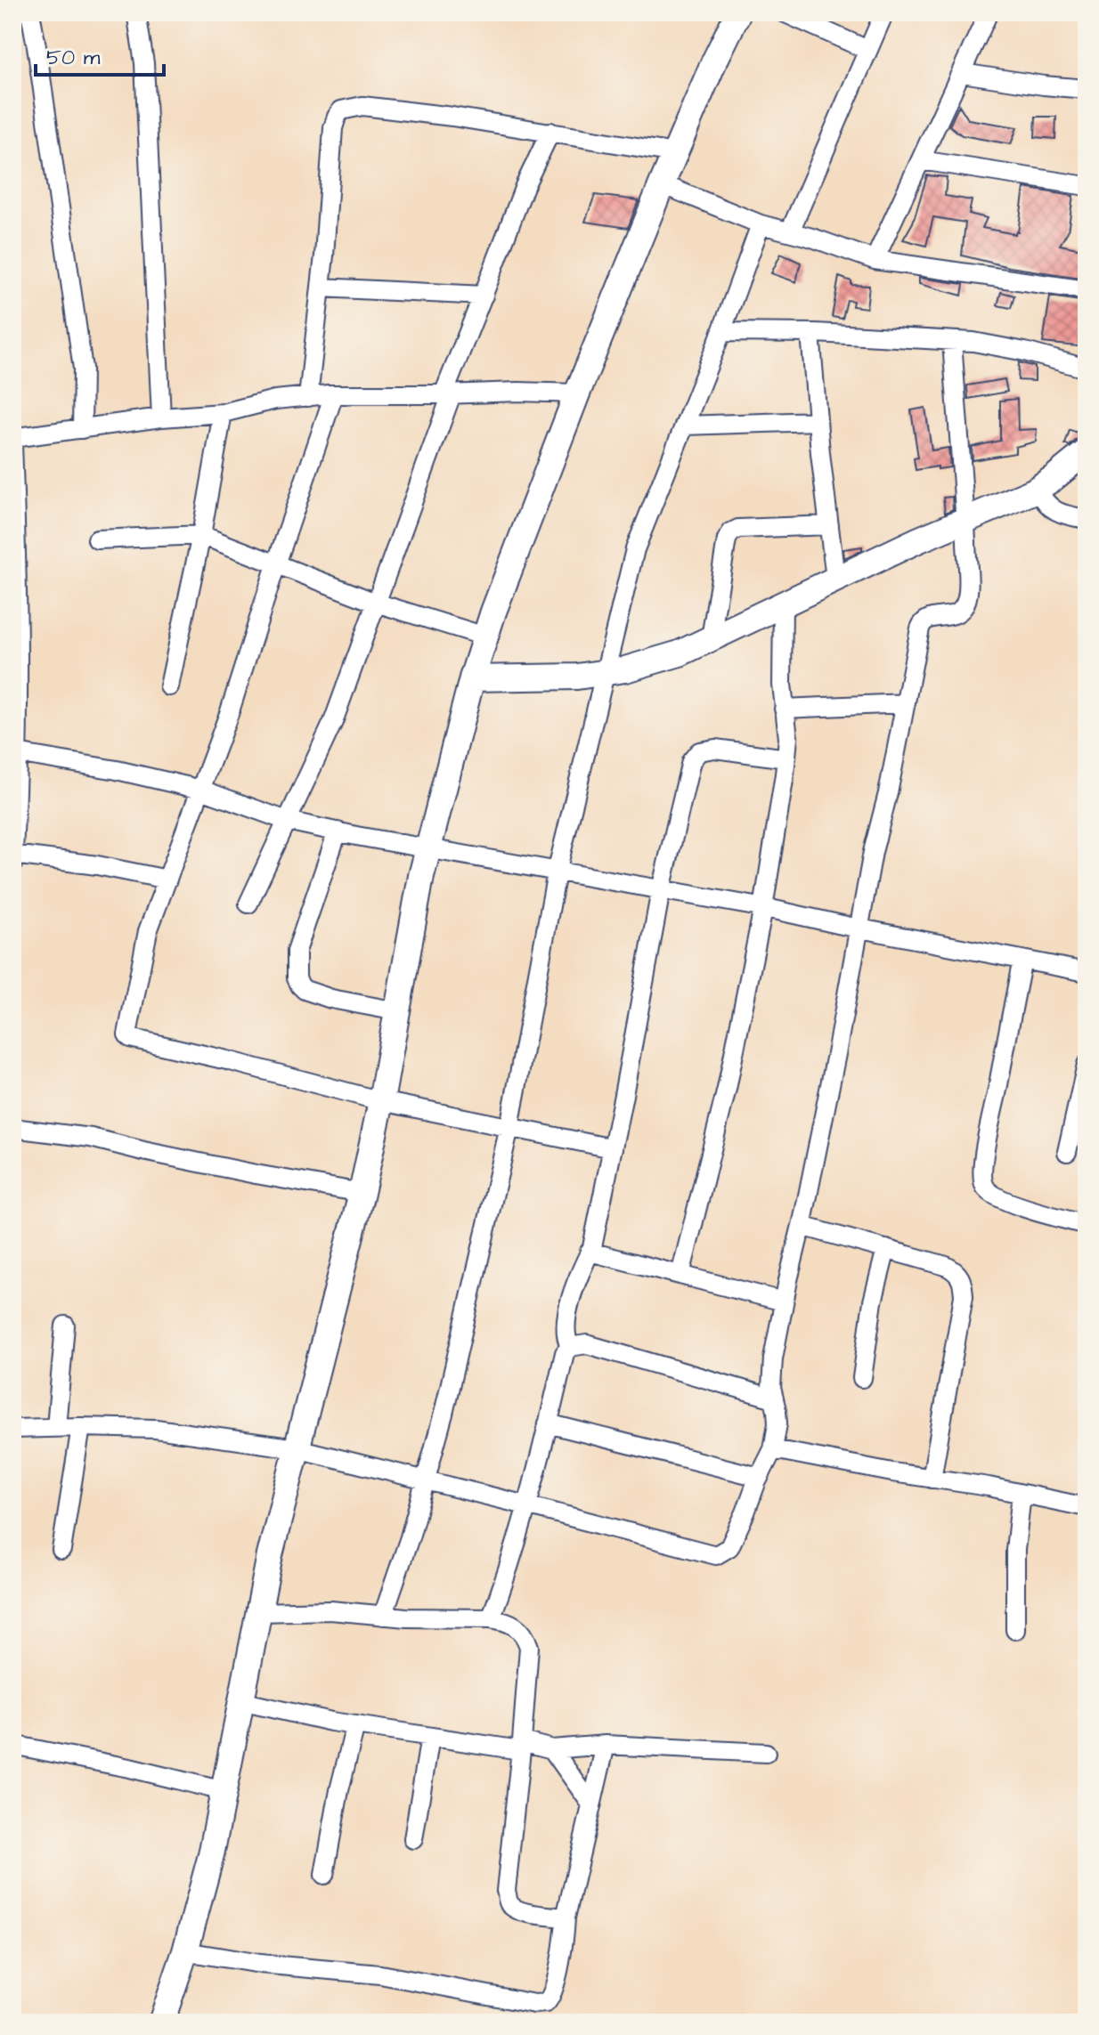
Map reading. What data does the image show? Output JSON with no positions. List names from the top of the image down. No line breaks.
{"scale_bar":"50 m"}
